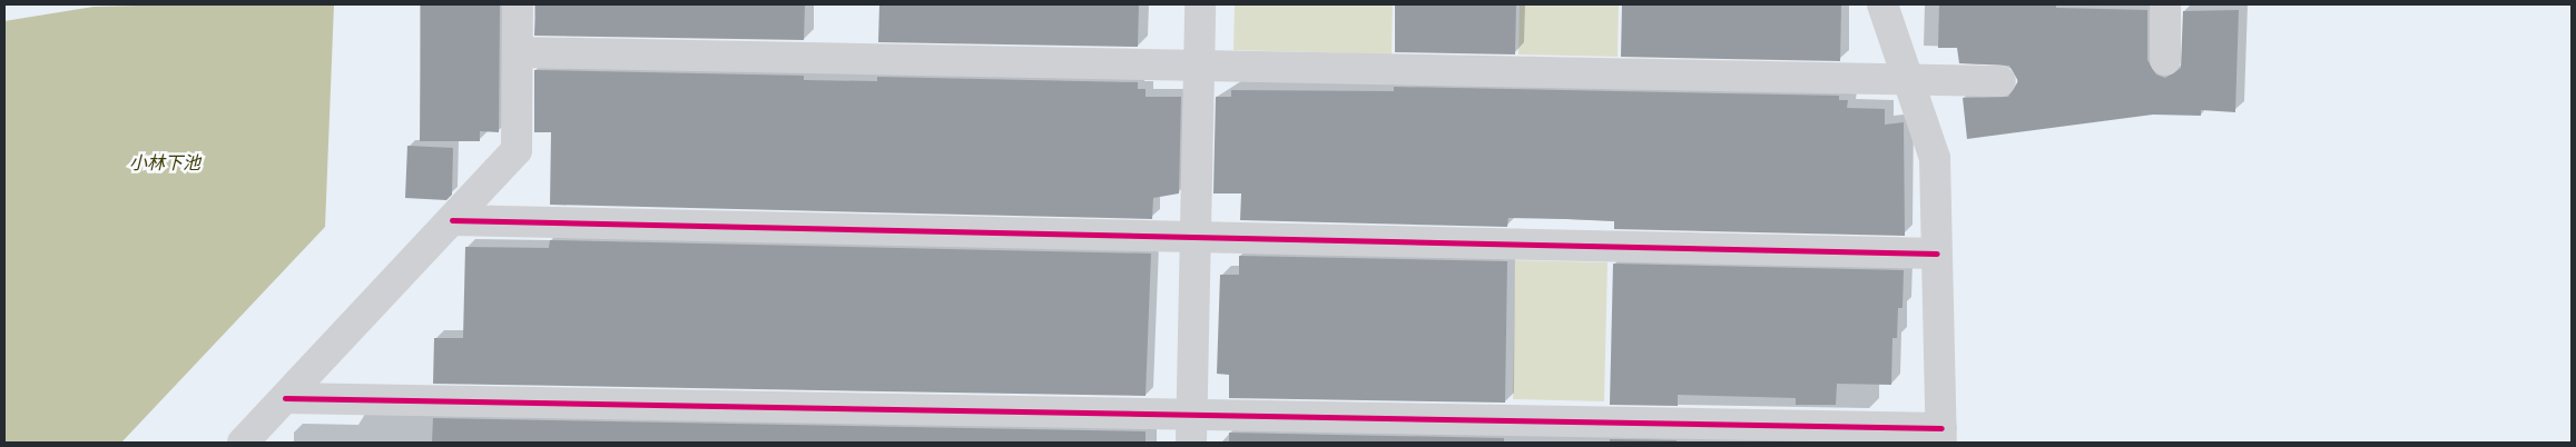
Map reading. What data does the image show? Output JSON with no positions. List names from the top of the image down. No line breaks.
{"water":["小林下池"]}
